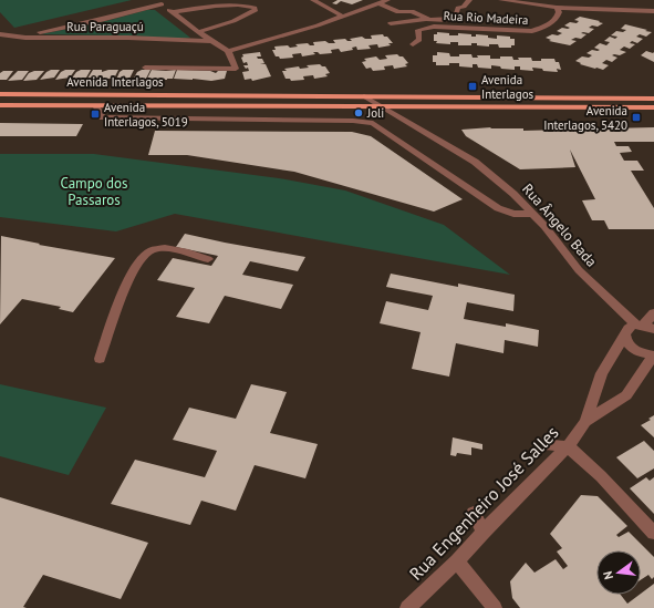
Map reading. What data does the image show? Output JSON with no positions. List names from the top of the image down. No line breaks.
{"streets":{"main road":["Avenida Interlagos"],"street":["Rua Rio Madeira","Rua Paraguaçú","Rua Ângelo Bada","Rua Engenheiro José Salles"]},"crossings":[["Avenida Interlagos","Rua Ângelo Bada"],["Rua Ângelo Bada","Rua Engenheiro José Salles"]],"parks":["Campo dos Passaros"],"places":{"transit":["Avenida Interlagos","Avenida Interlagos, 5019","Avenida Interlagos, 5420"],"other":["Joli"]},"north":"left"}
